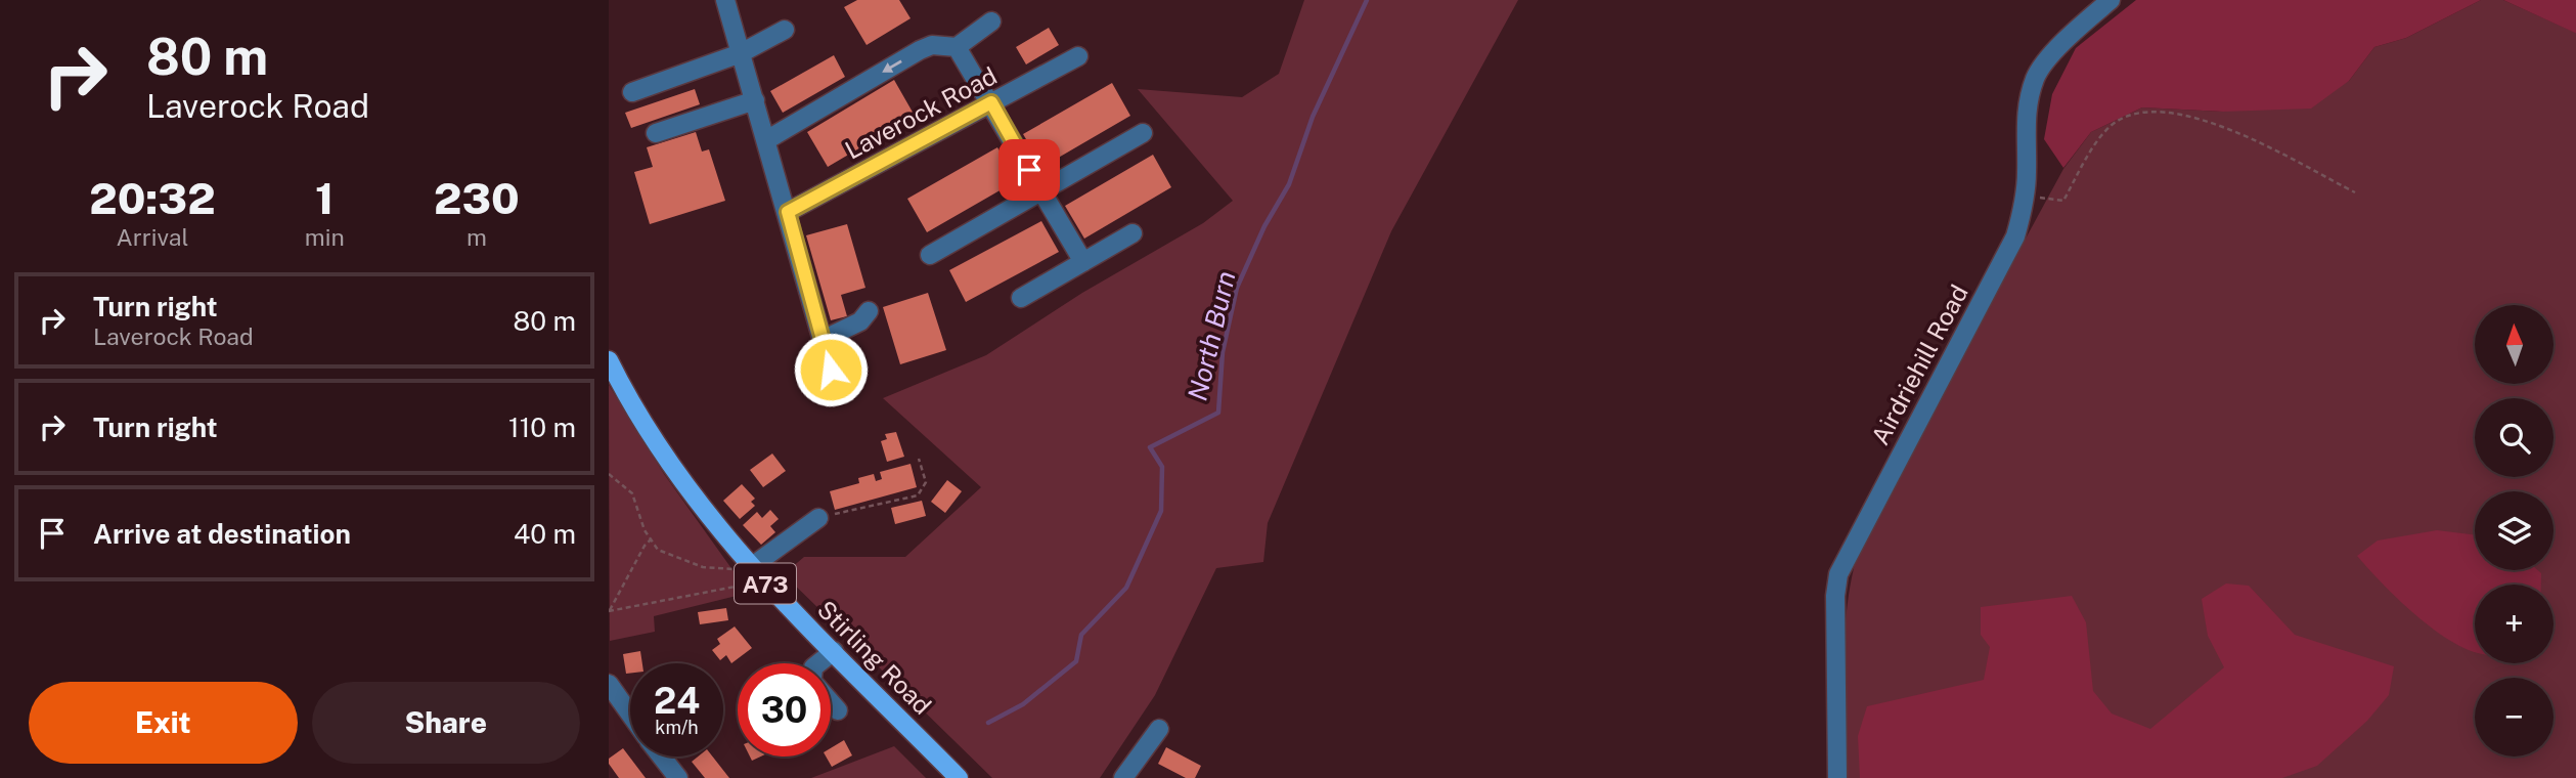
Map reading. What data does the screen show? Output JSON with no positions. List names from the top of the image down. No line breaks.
{"streets":{"main road":["A73","Stirling Road"],"street":["Laverock Road","Airdriehill Road"]},"water":["North Burn"],"north":"top","page":{"turn":["80 m","Laverock Road"],"eta":["20:32","Arrival","1","min","230","m"],"list":[{"name":"Turn right","note":"Laverock Road","value":"80 m"},{"name":"Turn right","value":"110 m"},{"name":"Arrive at destination","value":"40 m"}],"map_buttons":["+","−"],"speed":"24 km/h","limit":"30","buttons":["Exit","Share"]}}
